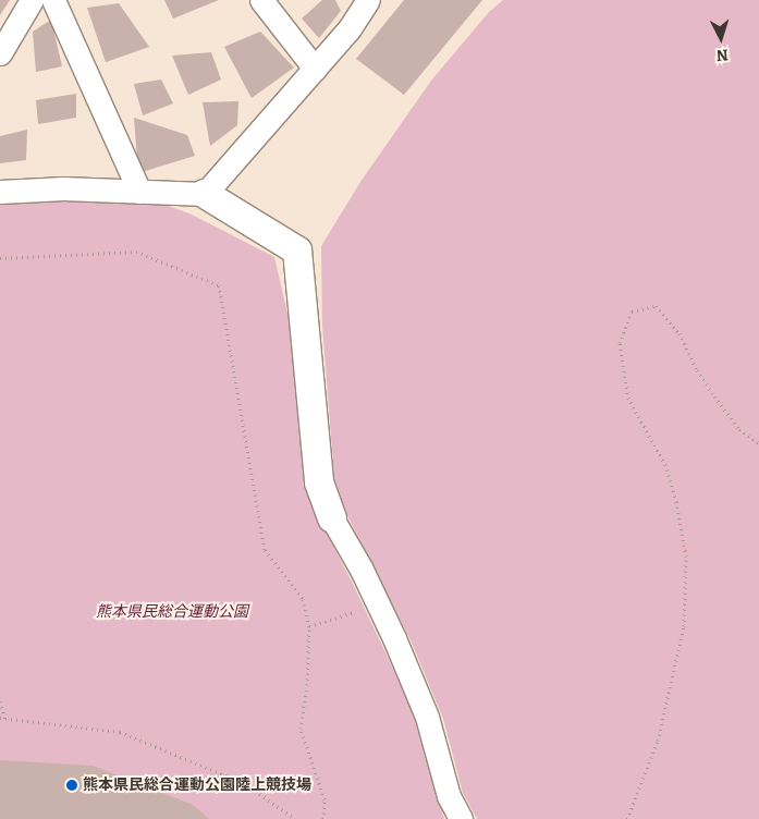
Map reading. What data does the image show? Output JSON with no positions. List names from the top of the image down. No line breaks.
{"parks":["熊本県民総合運動公園"],"places":["熊本県民総合運動公園陸上競技場"],"north":"bottom"}
